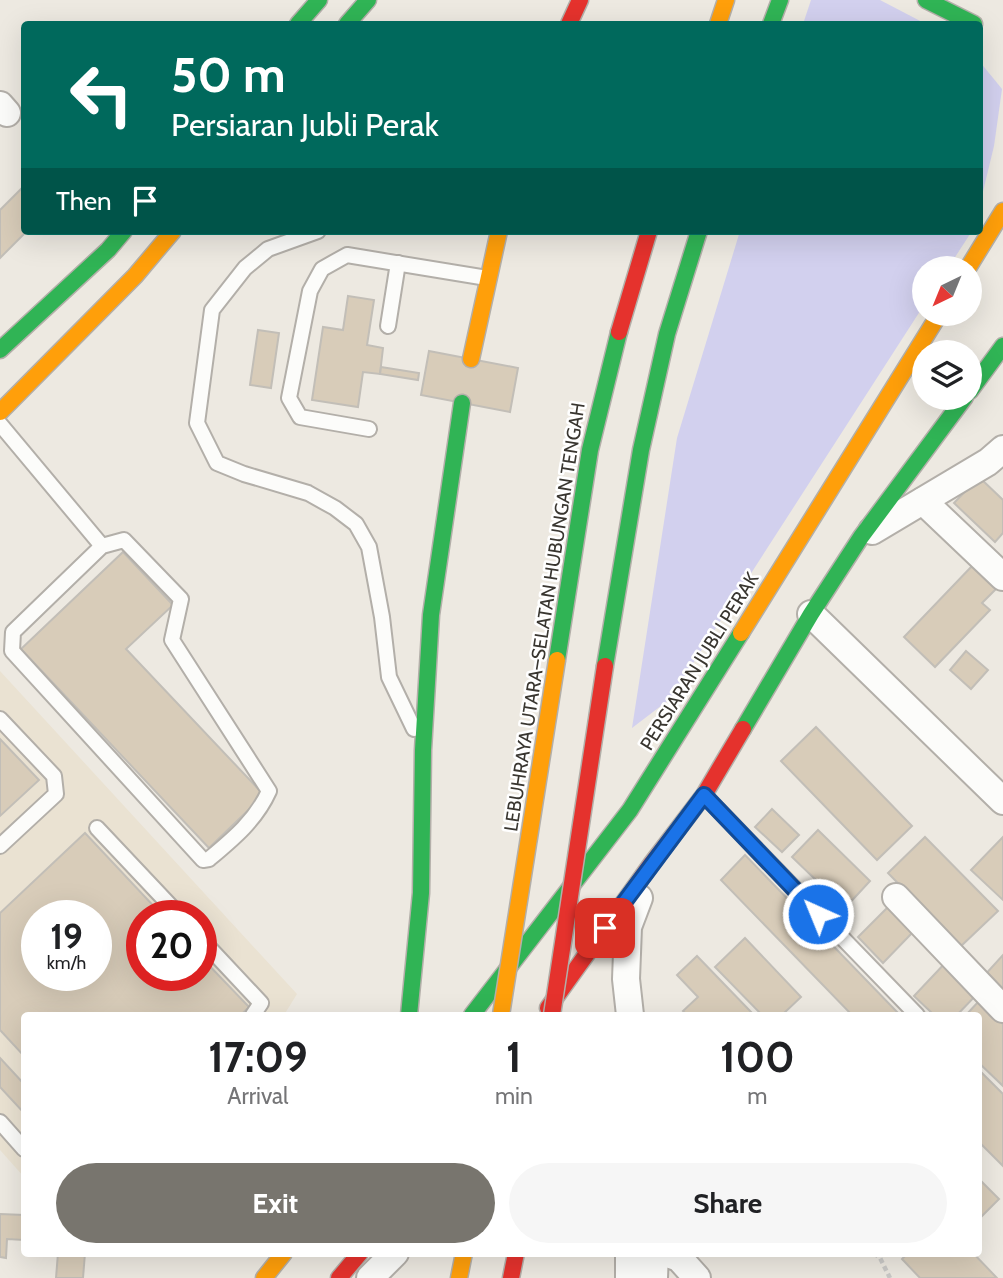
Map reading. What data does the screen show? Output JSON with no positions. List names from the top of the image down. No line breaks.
{"streets":{"main road":["LEBUHRAYA UTARA–SELATAN HUBUNGAN TENGAH","PERSIARAN JUBLI PERAK"]},"north":"bottom left","page":{"turn":["50 m","Persiaran Jubli Perak"],"then":"Then","speed":"19 km/h","limit":"20","eta":["17:09","Arrival","1","min","100","m"],"buttons":["Exit","Share"]}}
